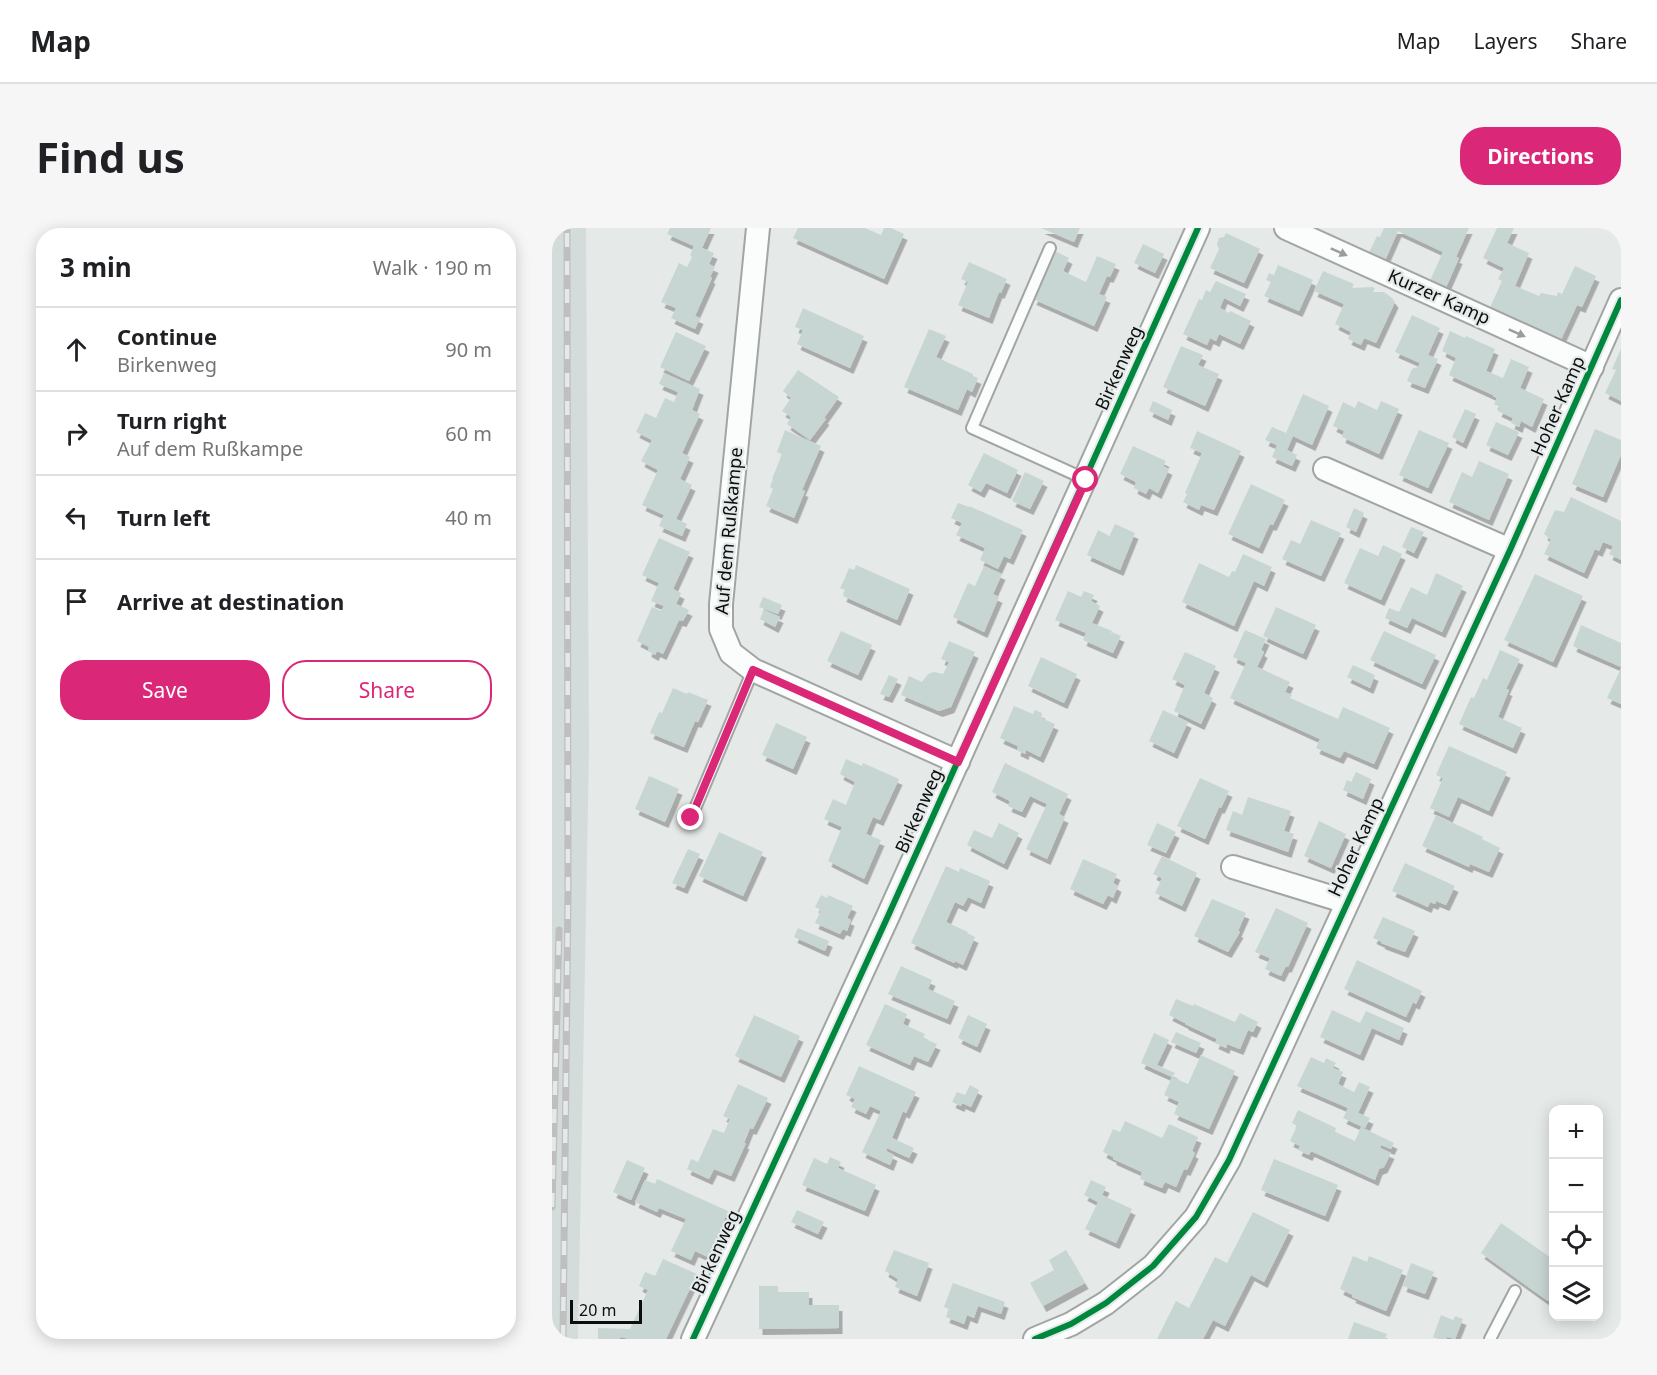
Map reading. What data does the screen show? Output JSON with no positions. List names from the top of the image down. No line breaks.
{"streets":{"street":["Kurzer Kamp","Birkenweg","Hoher Kamp","Auf dem Rußkampe"]},"crossings":[["Kurzer Kamp","Hoher Kamp"],["Birkenweg","Auf dem Rußkampe"]],"scale_bar":"20 m","page":{"header":"Map","nav":["Map","Layers","Share"],"buttons":["Directions",["Save","Share"]],"title":"Find us","heading":["3 min","Walk · 190 m"],"list":[["Continue","Birkenweg","90 m"],["Turn right","Auf dem Rußkampe","60 m"],["Turn left","40 m"],"Arrive at destination"],"map_buttons":["+","−"],"scale":"20 m"}}
